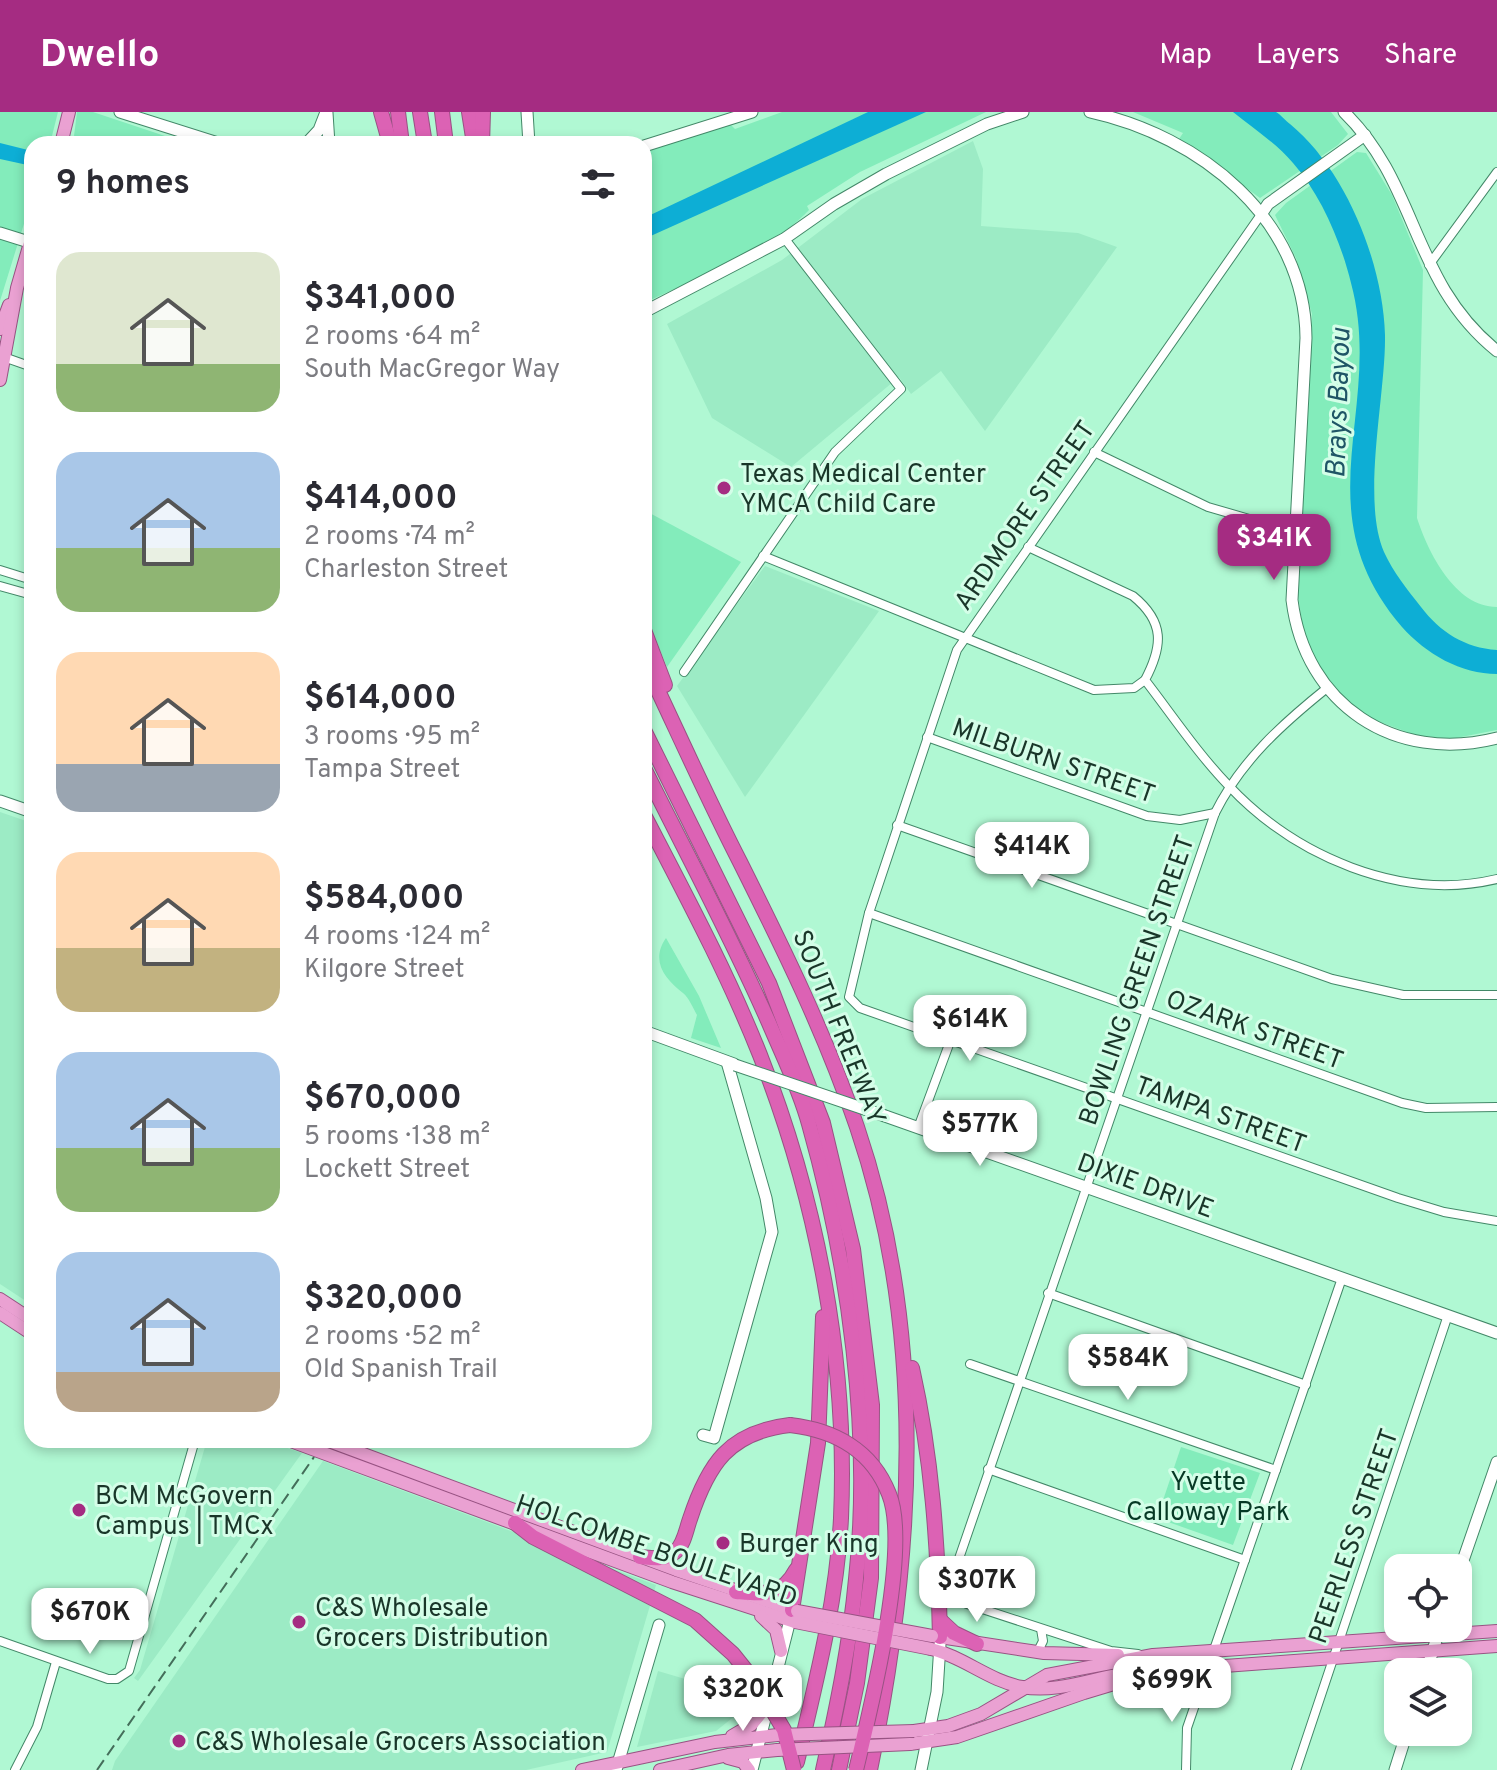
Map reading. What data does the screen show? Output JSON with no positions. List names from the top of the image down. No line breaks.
{"streets":{"highway":["SOUTH FREEWAY"],"main road":["ARDMORE STREET","DIXIE DRIVE","HOLCOMBE BOULEVARD"],"street":["MILBURN STREET","BOWLING GREEN STREET","OZARK STREET","TAMPA STREET","PEERLESS STREET"]},"crossings":[["ARDMORE STREET","MILBURN STREET"],["ARDMORE STREET","OZARK STREET"],["ARDMORE STREET","TAMPA STREET"],["MILBURN STREET","BOWLING GREEN STREET"],["BOWLING GREEN STREET","OZARK STREET"],["BOWLING GREEN STREET","TAMPA STREET"],["BOWLING GREEN STREET","DIXIE DRIVE"],["DIXIE DRIVE","PEERLESS STREET"]],"water":["Brays Bayou"],"parks":["Yvette Calloway Park"],"places":["Texas Medical Center YMCA Child Care","BCM McGovern Campus | TMCx","Burger King","C&S Wholesale Grocers Distribution","C&S Wholesale Grocers Association"],"page":{"header":"Dwello","nav":["Map","Layers","Share"],"heading":"9 homes","list":[{"name":"$341,000","note":"2 rooms · 64 m² · South MacGregor Way"},{"name":"$414,000","note":"2 rooms · 74 m² · Charleston Street"},{"name":"$614,000","note":"3 rooms · 95 m² · Tampa Street"},{"name":"$584,000","note":"4 rooms · 124 m² · Kilgore Street"},{"name":"$670,000","note":"5 rooms · 138 m² · Lockett Street"},{"name":"$320,000","note":"2 rooms · 52 m² · Old Spanish Trail"}],"price":["$341K","$414K","$614K","$577K","$584K","$307K","$670K","$699K","$320K"]}}
